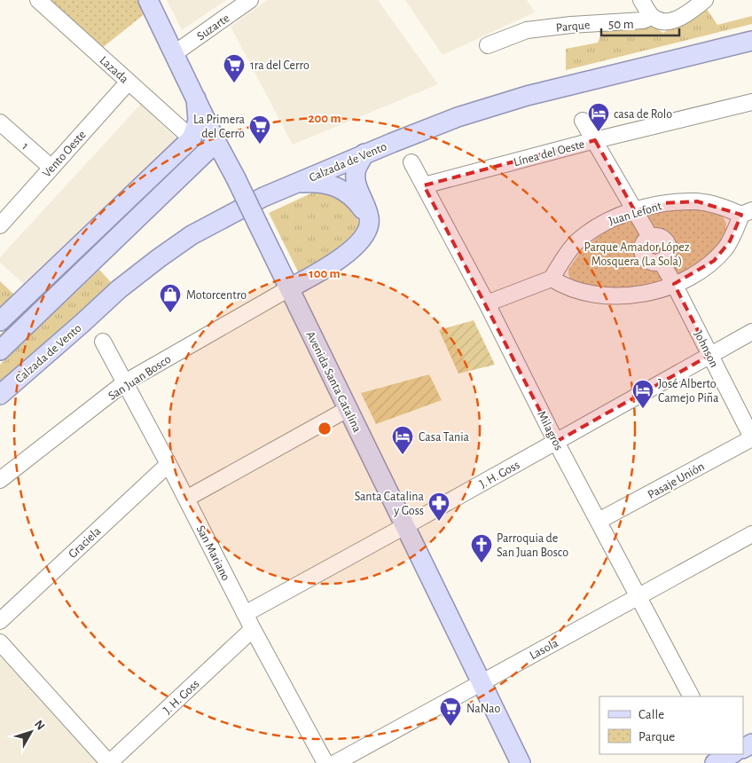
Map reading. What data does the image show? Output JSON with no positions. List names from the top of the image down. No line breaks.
{"streets":{"main road":["Calzada de Vento","Avenida Santa Catalina"],"street":["Parque","Suzarte","Lazada","1","Línea del Oeste","Vento Oeste","Juan Lefont","Johnson","San Juan Bosco","Milagros","J. H. Goss","Pasaje Unión","Graciela","San Mariano","Lasola"]},"crossings":[["Suzarte","Avenida Santa Catalina"],["Lazada","Vento Oeste"],["1","Vento Oeste"],["Línea del Oeste","Johnson"],["Línea del Oeste","Milagros"],["Juan Lefont","Johnson"],["Johnson","J. H. Goss"],["Johnson","Pasaje Unión"],["San Juan Bosco","Avenida Santa Catalina"],["San Juan Bosco","San Mariano"],["Avenida Santa Catalina","J. H. Goss"],["Avenida Santa Catalina","Lasola"],["Milagros","J. H. Goss"],["Milagros","Pasaje Unión"],["Milagros","Lasola"],["J. H. Goss","San Mariano"],["Graciela","San Mariano"]],"parks":["Parque Amador López Mosquera (La Sola)"],"places":{"supermarket":["1ra del Cerro","La Primera del Cerro","NaNao"],"hotel":["casa de Rolo","José Alberto Camejo Piña","Casa Tania"],"shop":["Motorcentro"],"pharmacy":["Santa Catalina y Goss"],"church":["Parroquia de San Juan Bosco"]},"legend":["Calle","Parque"],"scale_bar":"50 m","north":"top right","rings":["200 m","100 m"]}
